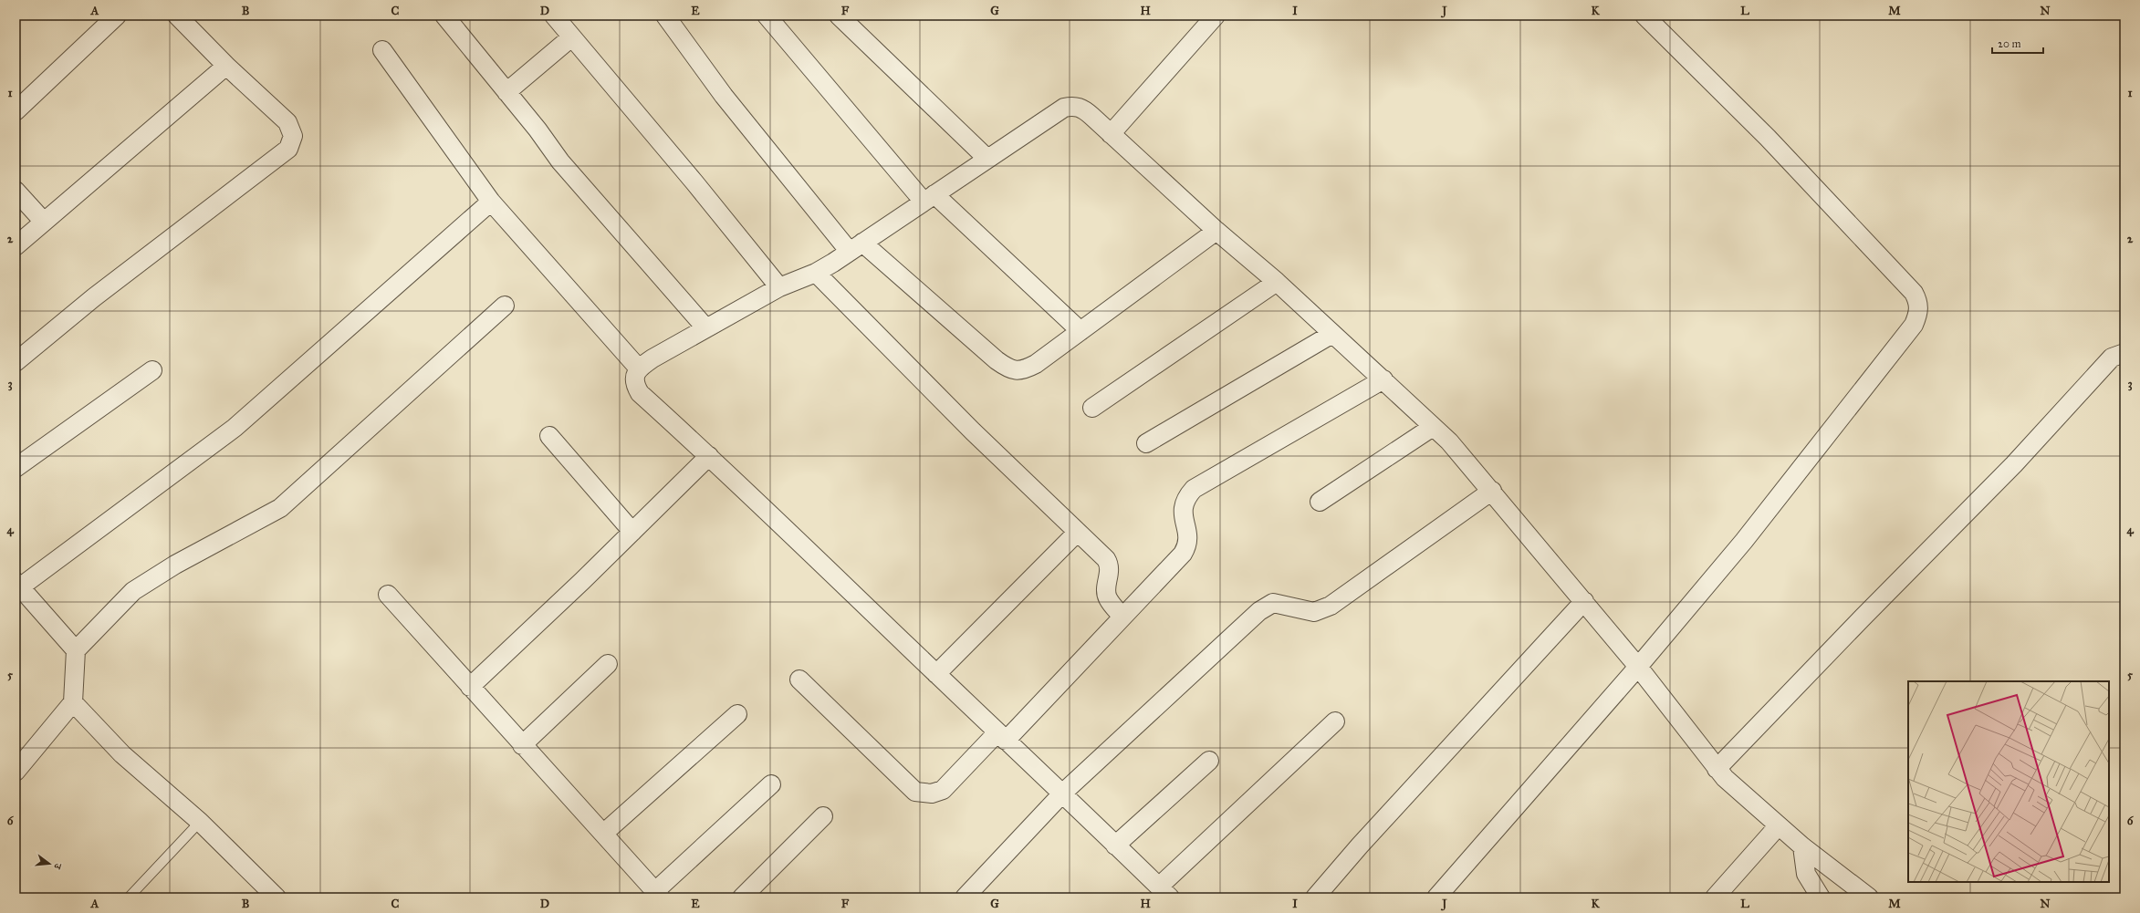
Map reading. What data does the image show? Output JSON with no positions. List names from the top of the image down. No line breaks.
{"scale_bar":"20 m","north":"right","grid":{"columns":["A","B","C","D","E","F","G","H","I","J","K","L","M","N"],"rows":["1","2","3","4","5","6"]}}
